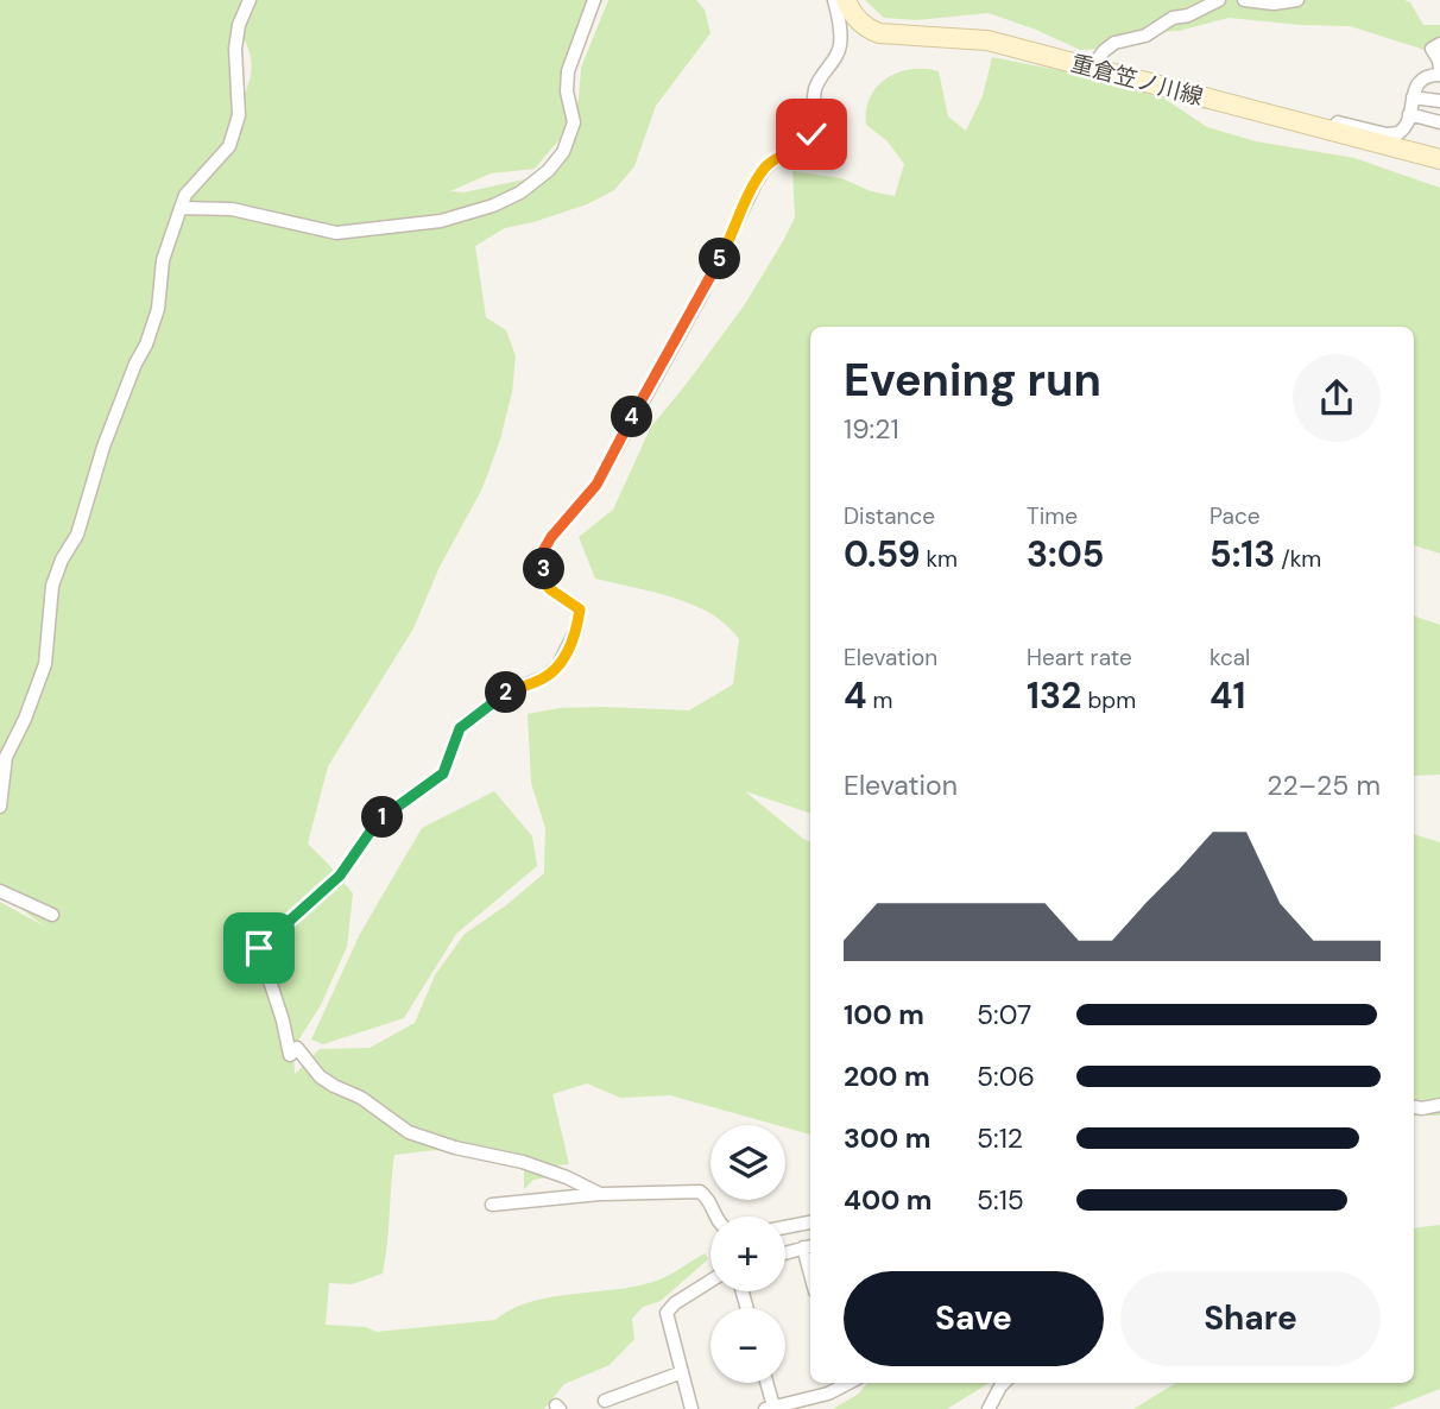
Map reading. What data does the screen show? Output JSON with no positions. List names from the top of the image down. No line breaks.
{"streets":{"main road":["重倉笠ノ川線"]},"page":{"pins":["5","4","3","2","1"],"heading":["Evening run","19:21"],"stats":[["Distance","0.59 km"],["Time","3:05"],["Pace","5:13 /km"],["Elevation","4 m"],["Heart rate","132 bpm"],["kcal","41"]],"chart":["Elevation","22–25 m"],"list":[{"name":"100 m","note":"5:07"},{"name":"200 m","note":"5:06"},{"name":"300 m","note":"5:12"},{"name":"400 m","note":"5:15"}],"map_buttons":["+","−"],"buttons":["Save","Share"]}}
